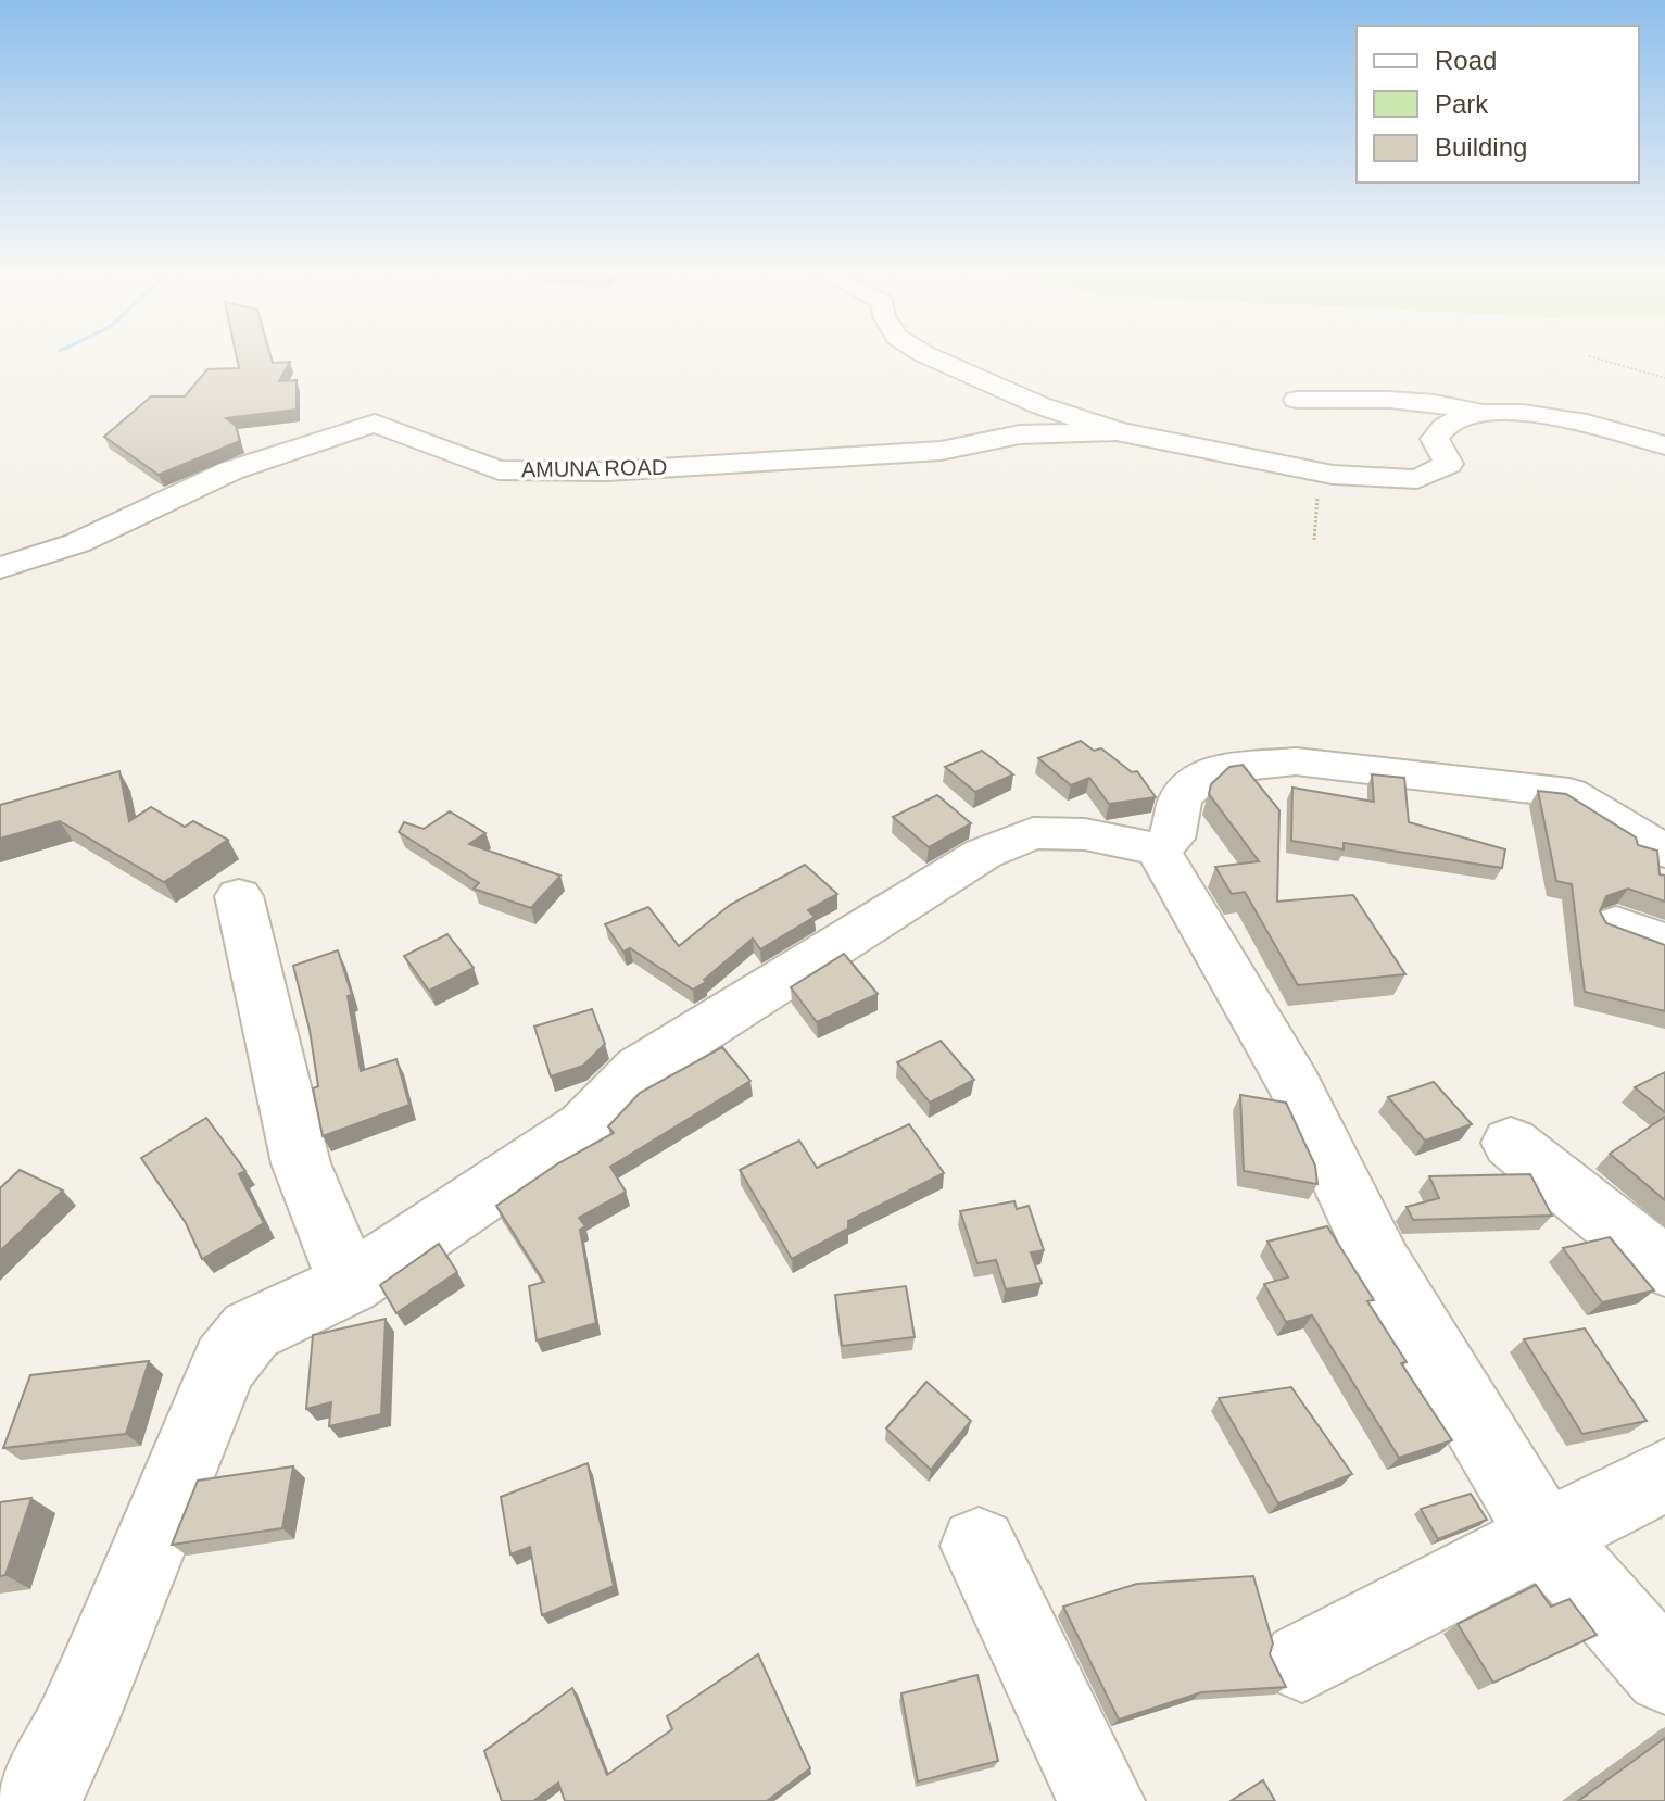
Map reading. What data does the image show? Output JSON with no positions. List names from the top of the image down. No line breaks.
{"streets":{"street":["AMUNA ROAD"]},"legend":["Road","Park","Building"]}
